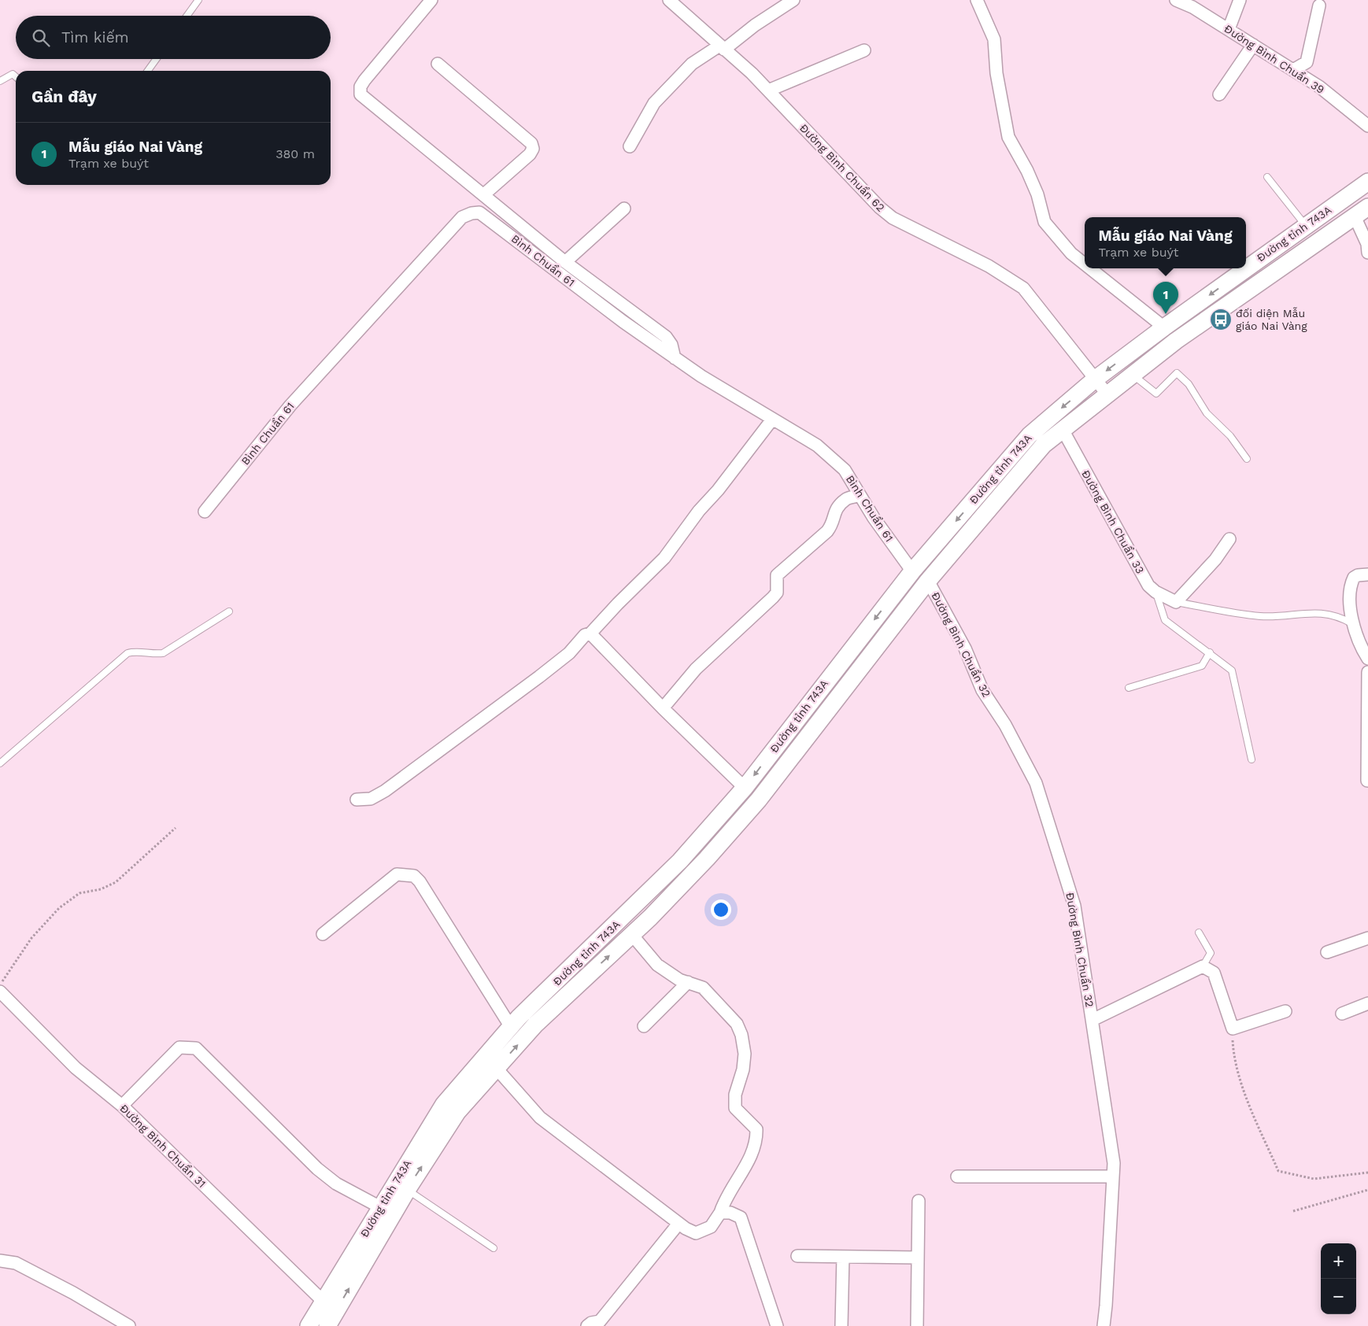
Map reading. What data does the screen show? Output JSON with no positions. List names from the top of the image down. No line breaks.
{"streets":{"main road":["Đường tỉnh 743A"],"street":["Đường Bình Chuẩn 39","Đường Bình Chuẩn 62","Bình Chuẩn 61","Đường Bình Chuẩn 33","Đường Bình Chuẩn 32","Đường Bình Chuẩn 31"]},"crossings":[["Đường Bình Chuẩn 62","Đường tỉnh 743A"],["Đường tỉnh 743A","Bình Chuẩn 61"],["Đường tỉnh 743A","Đường Bình Chuẩn 33"],["Đường tỉnh 743A","Đường Bình Chuẩn 32"],["Đường tỉnh 743A","Đường Bình Chuẩn 31"]],"places":{"bus stop":["đối diện Mẫu giáo Nai Vàng"]},"page":{"search":"Tìm kiếm","heading":"Gần đây","list":[{"mark":"1","name":"Mẫu giáo Nai Vàng","note":"Trạm xe buýt","value":"380 m"}],"popup":["Mẫu giáo Nai Vàng","Trạm xe buýt"],"pins":"1","map_buttons":["+","−"]}}
